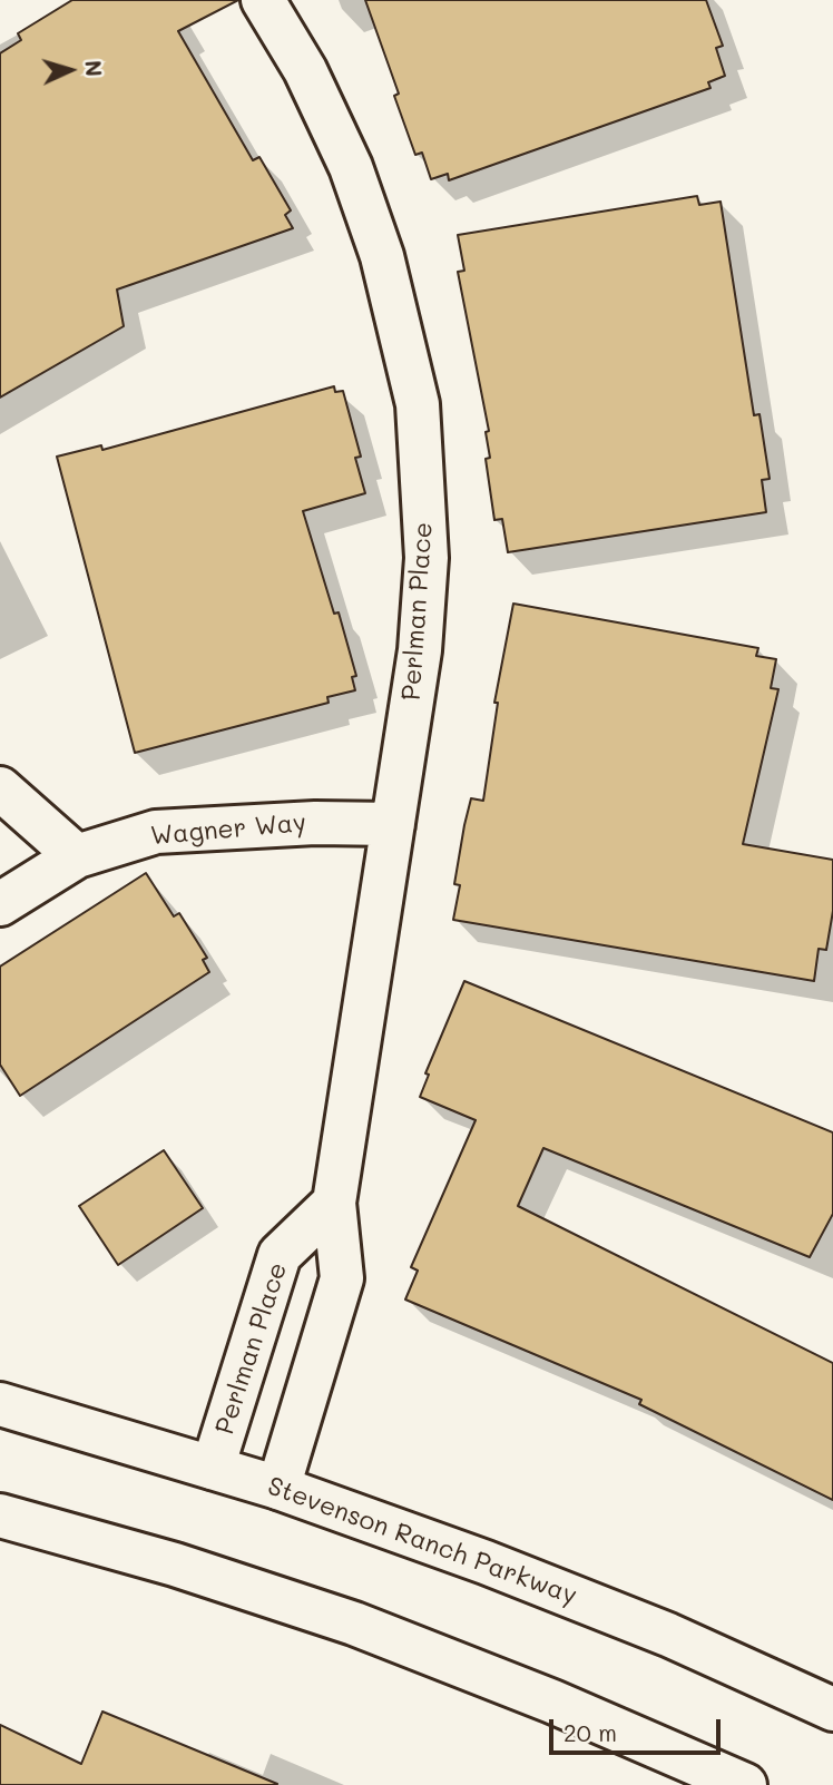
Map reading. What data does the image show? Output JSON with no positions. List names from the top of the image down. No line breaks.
{"streets":{"street":["Perlman Place","Wagner Way","Stevenson Ranch Parkway"]},"crossings":[["Perlman Place","Wagner Way"],["Perlman Place","Stevenson Ranch Parkway"]],"scale_bar":"20 m","north":"right"}
